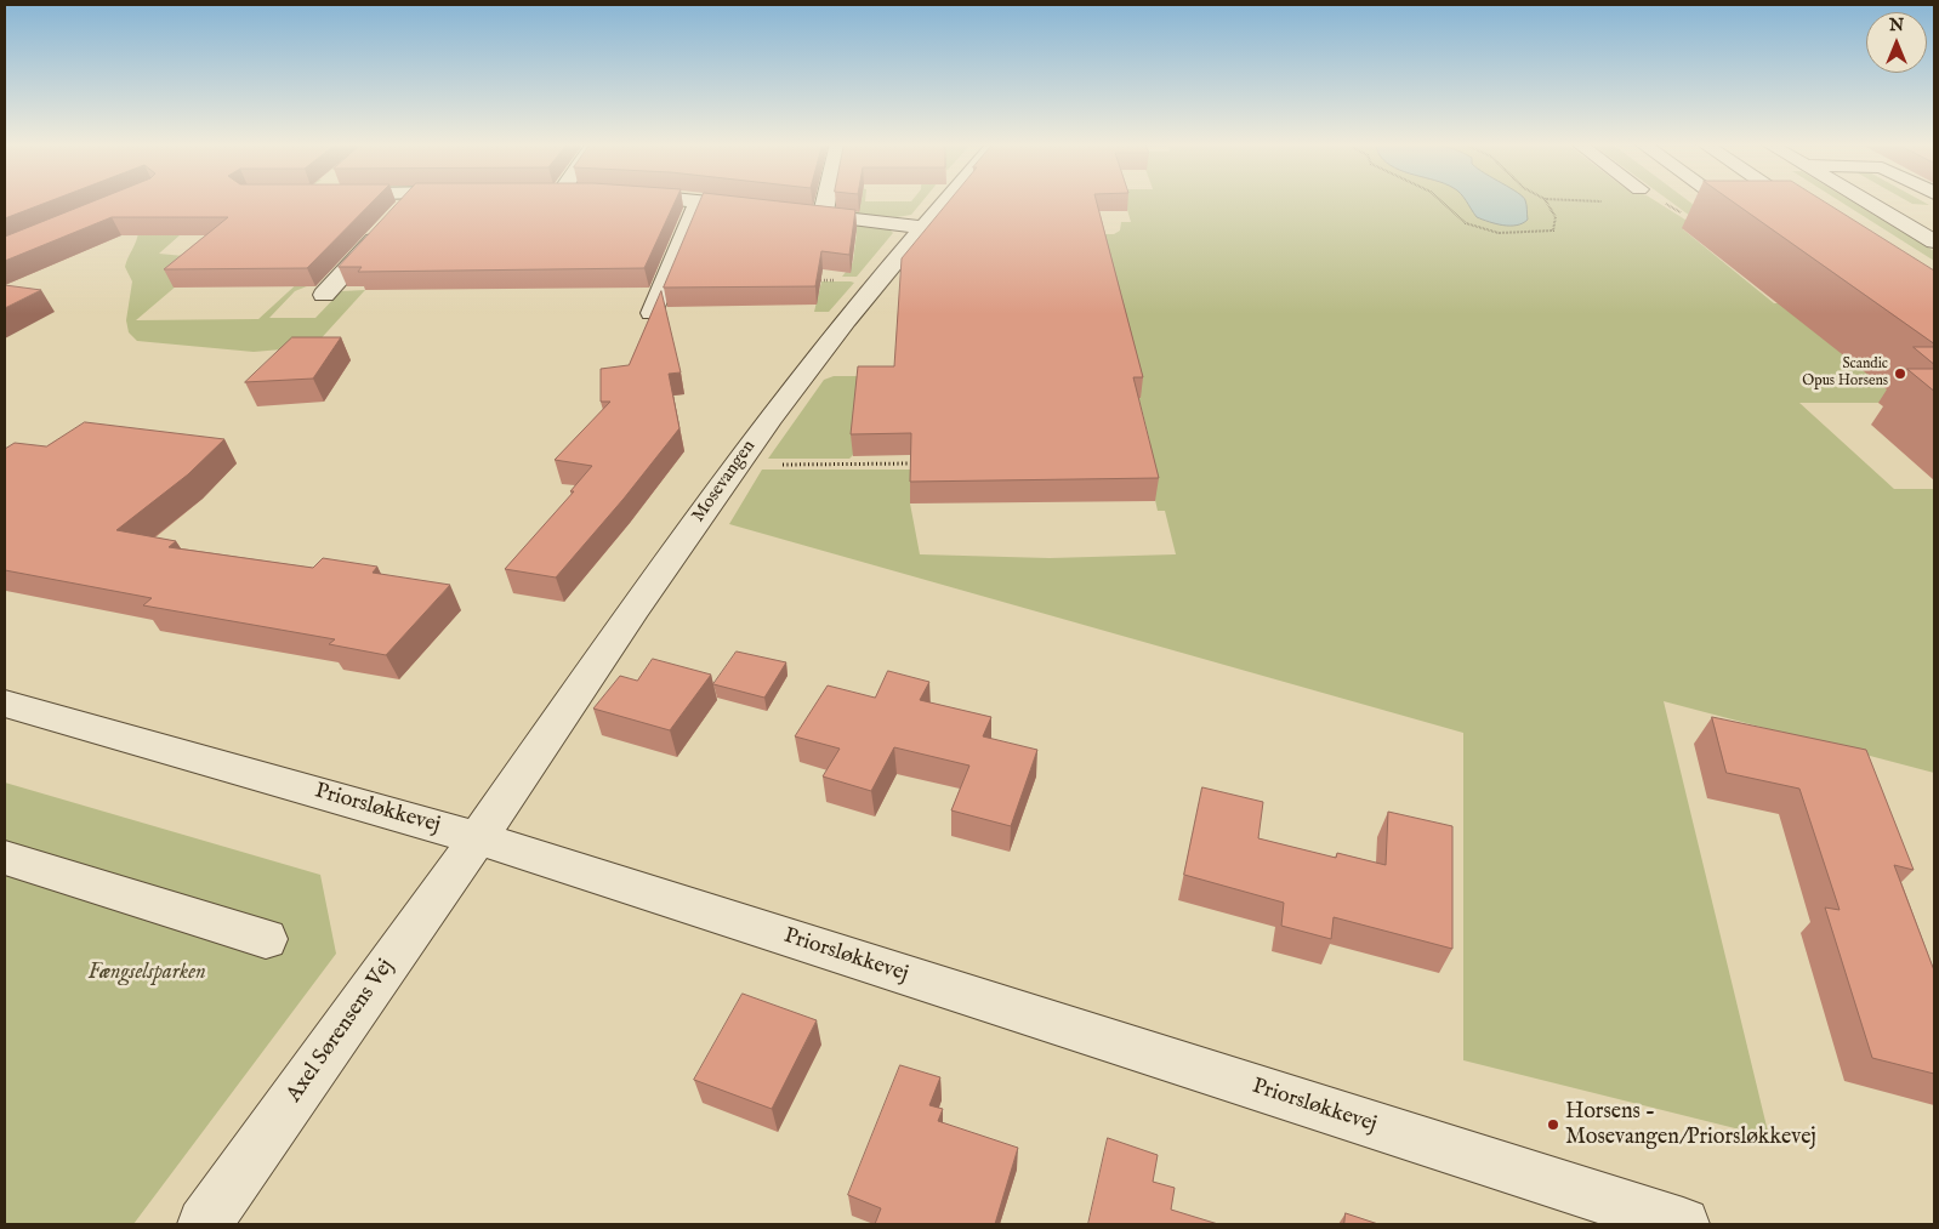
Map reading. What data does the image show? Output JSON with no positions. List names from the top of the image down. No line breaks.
{"streets":{"street":["Mosevangen","Priorsløkkevej","Axel Sørensens Vej"]},"crossings":[["Mosevangen","Priorsløkkevej"],["Mosevangen","Axel Sørensens Vej"],["Priorsløkkevej","Axel Sørensens Vej"]],"parks":["Fængselsparken"],"places":["Scandic Opus Horsens","Horsens - Mosevangen/Priorsløkkevej"],"north":"top"}
